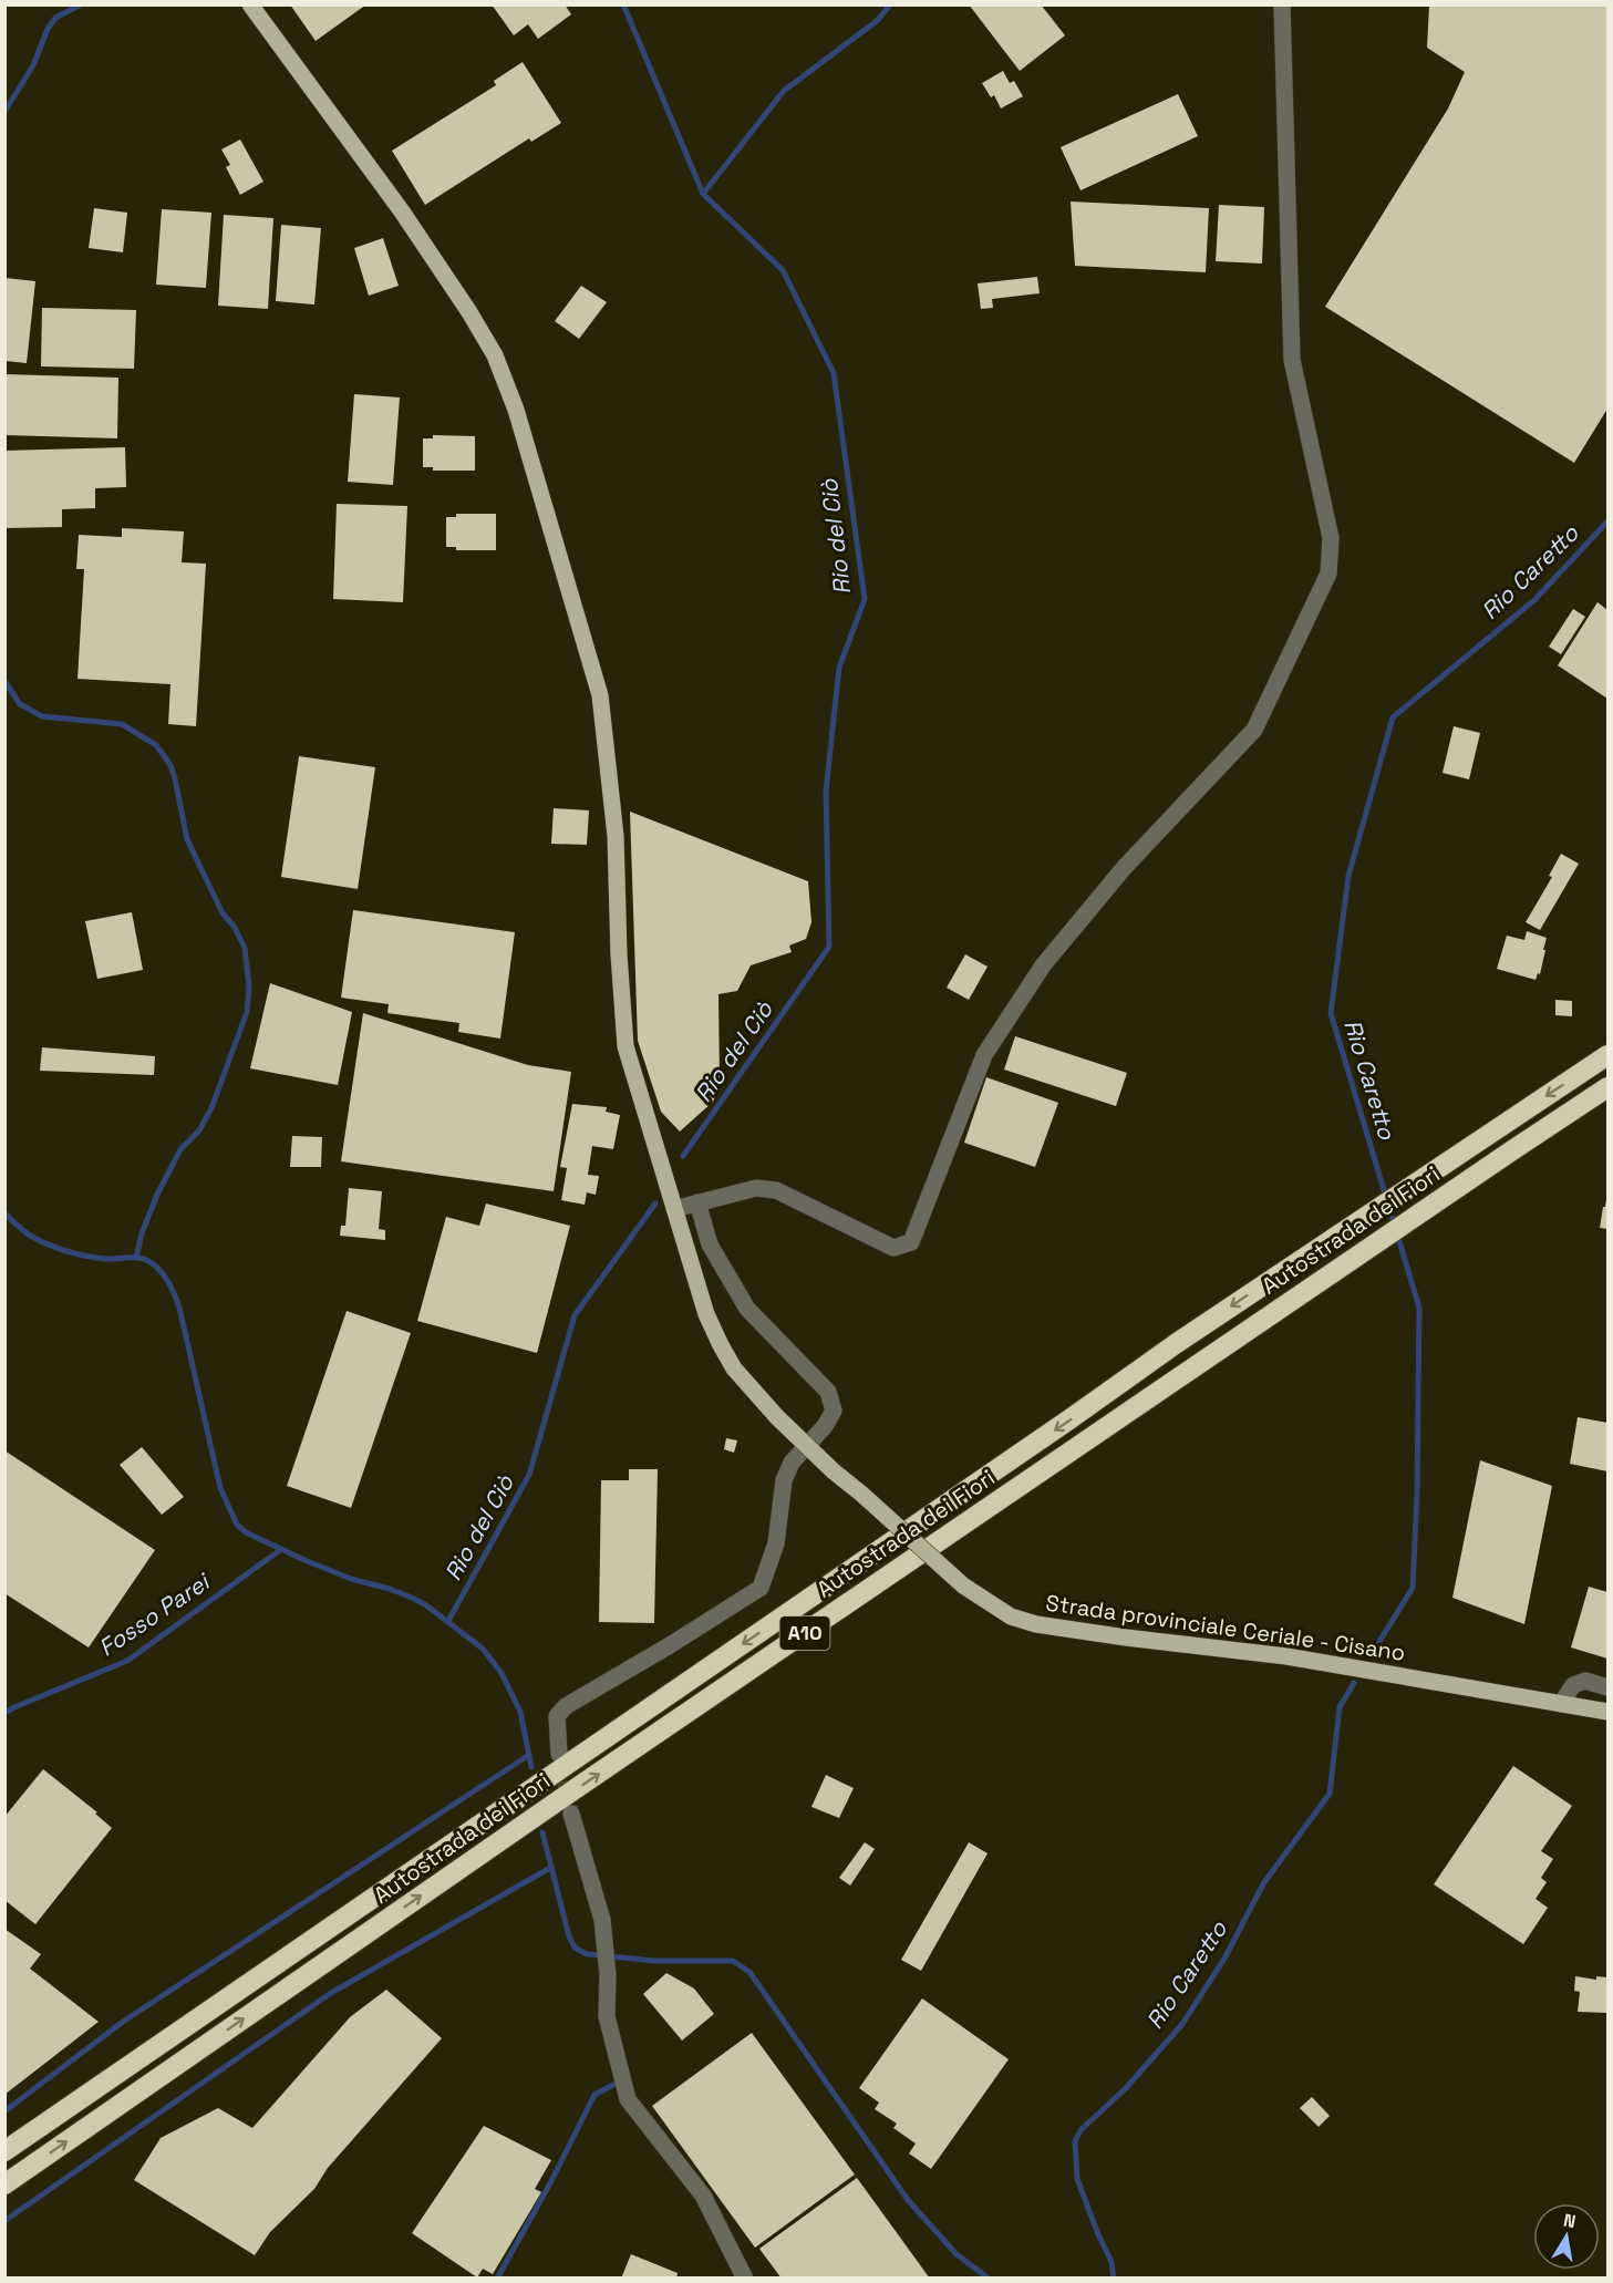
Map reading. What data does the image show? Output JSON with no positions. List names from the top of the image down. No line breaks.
{"streets":{"highway":["Autostrada dei Fiori","A10"],"main road":["Strada provinciale Ceriale - Cisano"]},"water":["Rio del Ciò","Rio Caretto","Fosso Parei"],"north":"top"}
